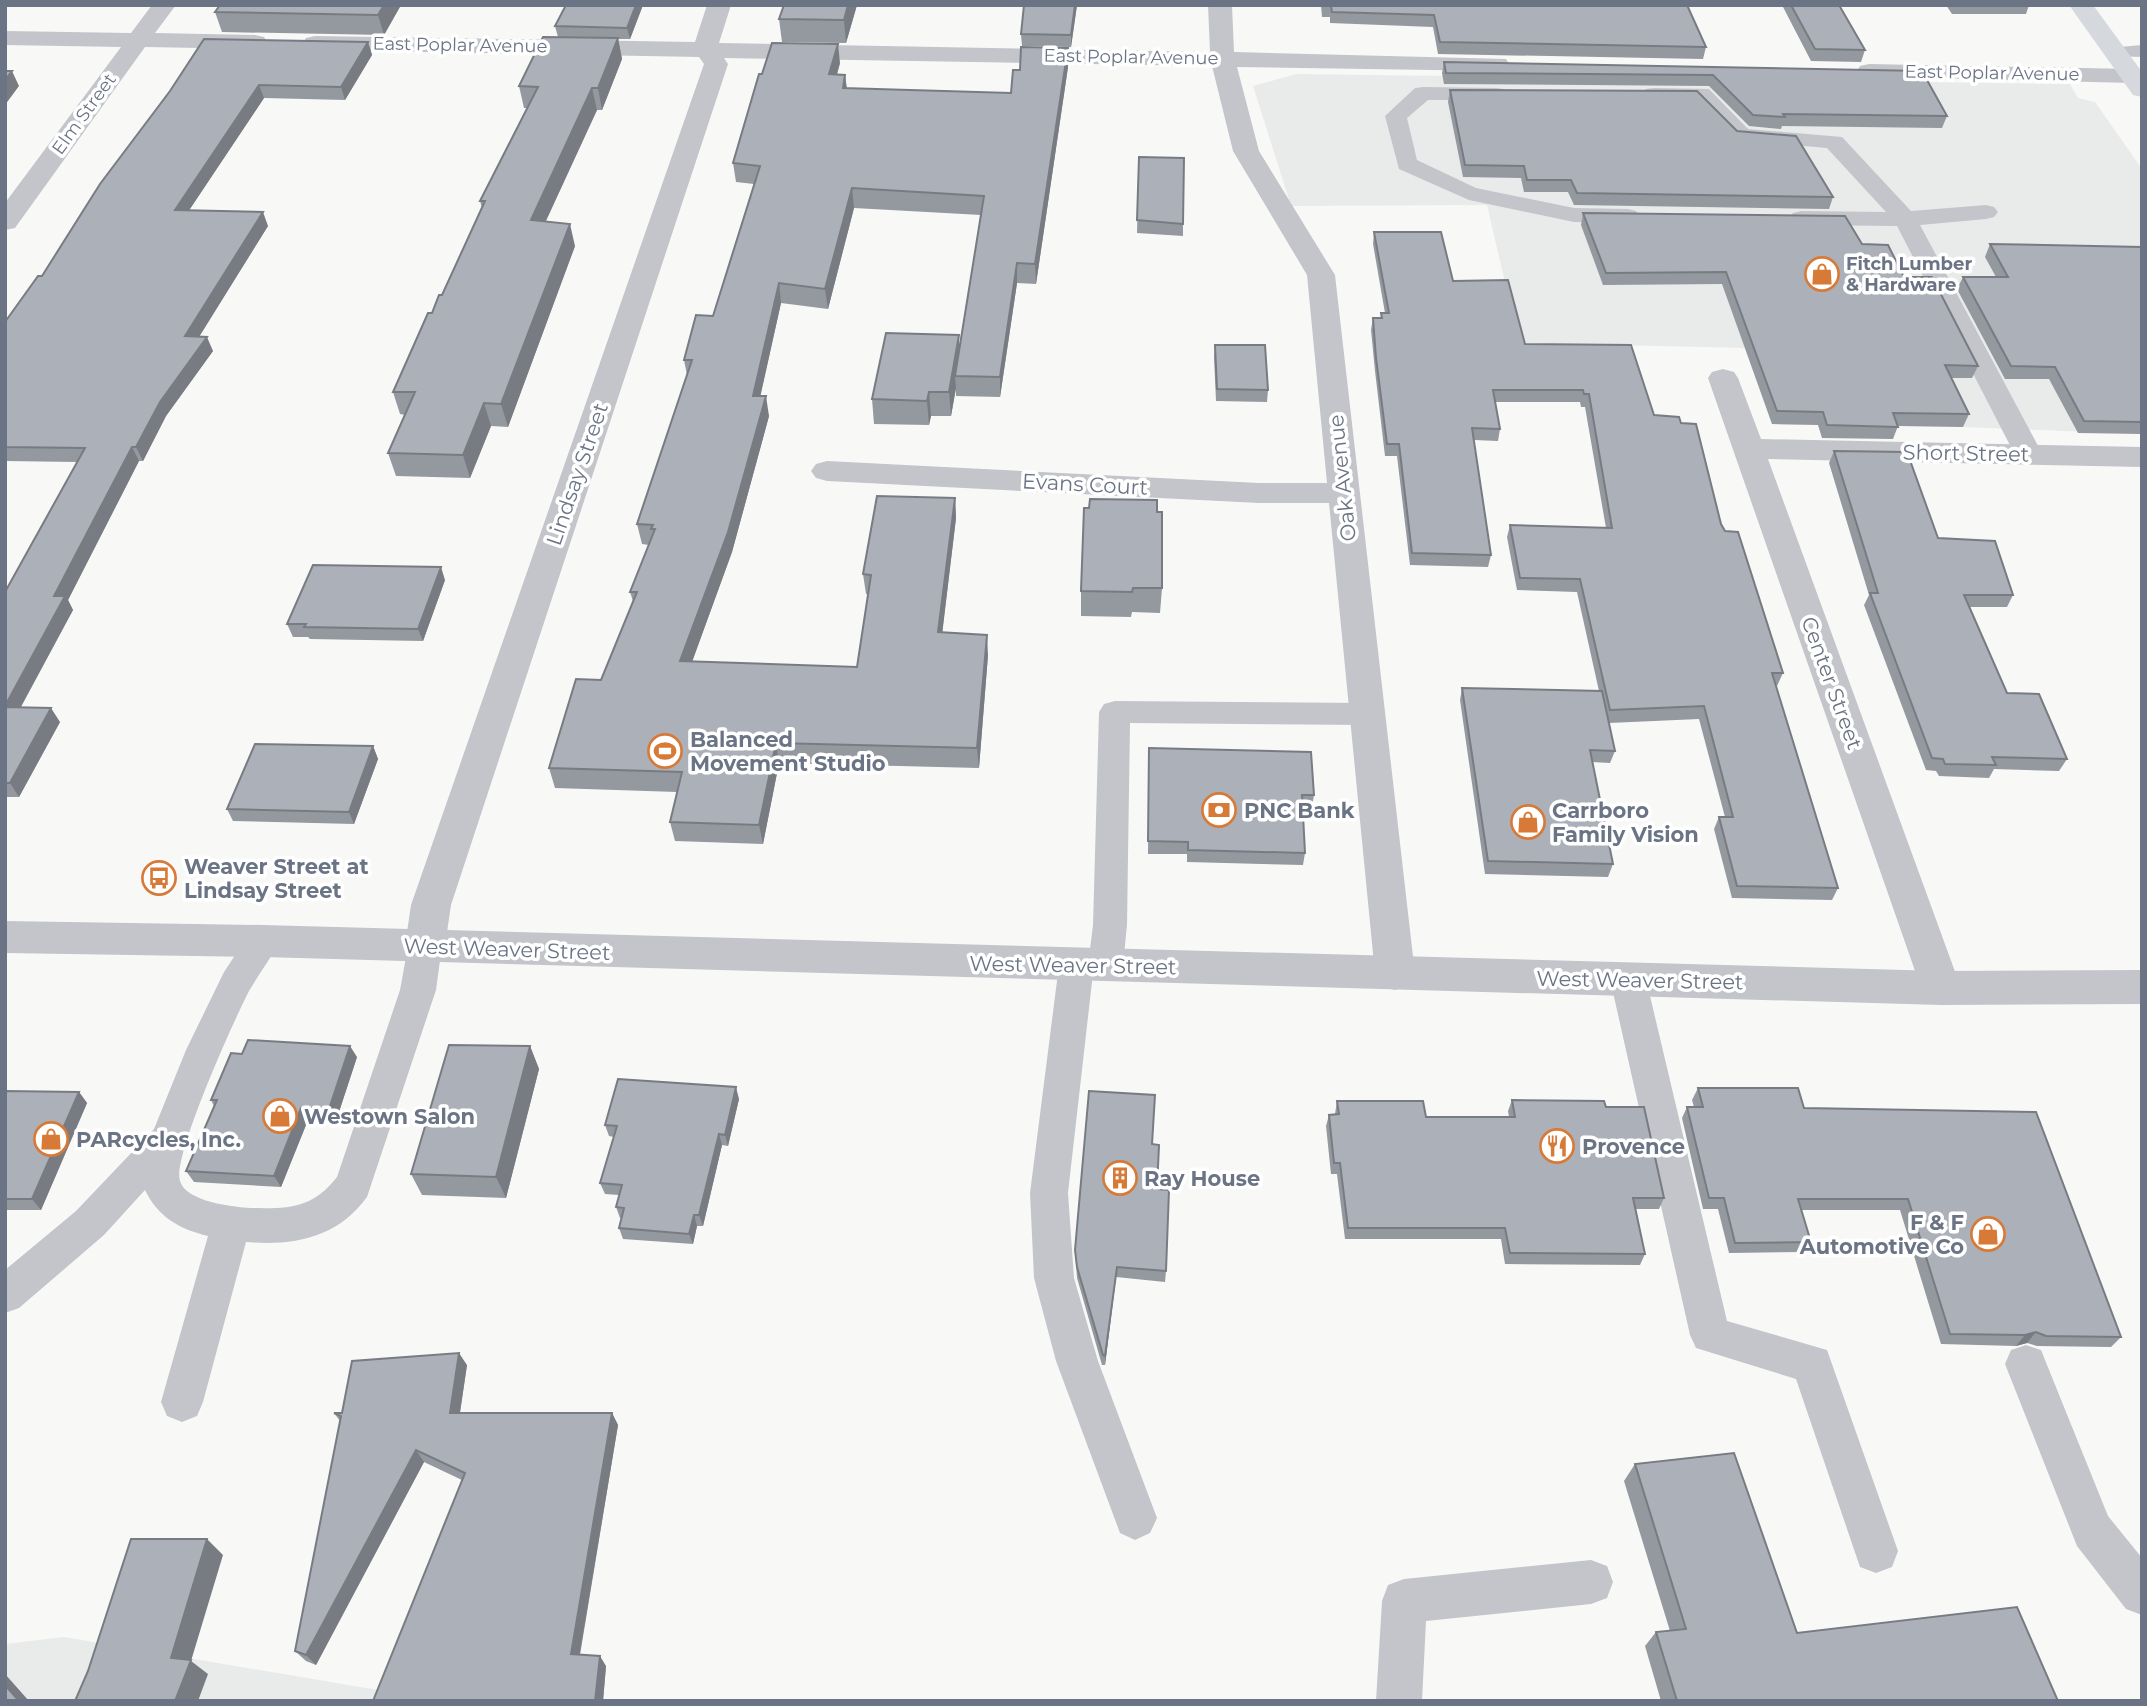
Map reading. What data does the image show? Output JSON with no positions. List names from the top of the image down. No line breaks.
{"streets":{"street":["East Poplar Avenue","Elm Street","Short Street","Lindsay Street","Oak Avenue","Evans Court","Center Street","West Weaver Street"]},"crossings":[["East Poplar Avenue","Elm Street"],["East Poplar Avenue","Lindsay Street"],["East Poplar Avenue","Oak Avenue"],["Short Street","Center Street"],["Lindsay Street","West Weaver Street"],["Oak Avenue","Evans Court"],["Oak Avenue","West Weaver Street"],["Center Street","West Weaver Street"]],"places":{"shop":["Fitch Lumber & Hardware","Carrboro Family Vision","Westown Salon","PARcycles, Inc.","F & F Automotive Co"],"sports":["Balanced Movement Studio"],"bank":["PNC Bank"],"bus stop":["Weaver Street at Lindsay Street"],"restaurant":["Provence"],"building":["Ray House"]}}
